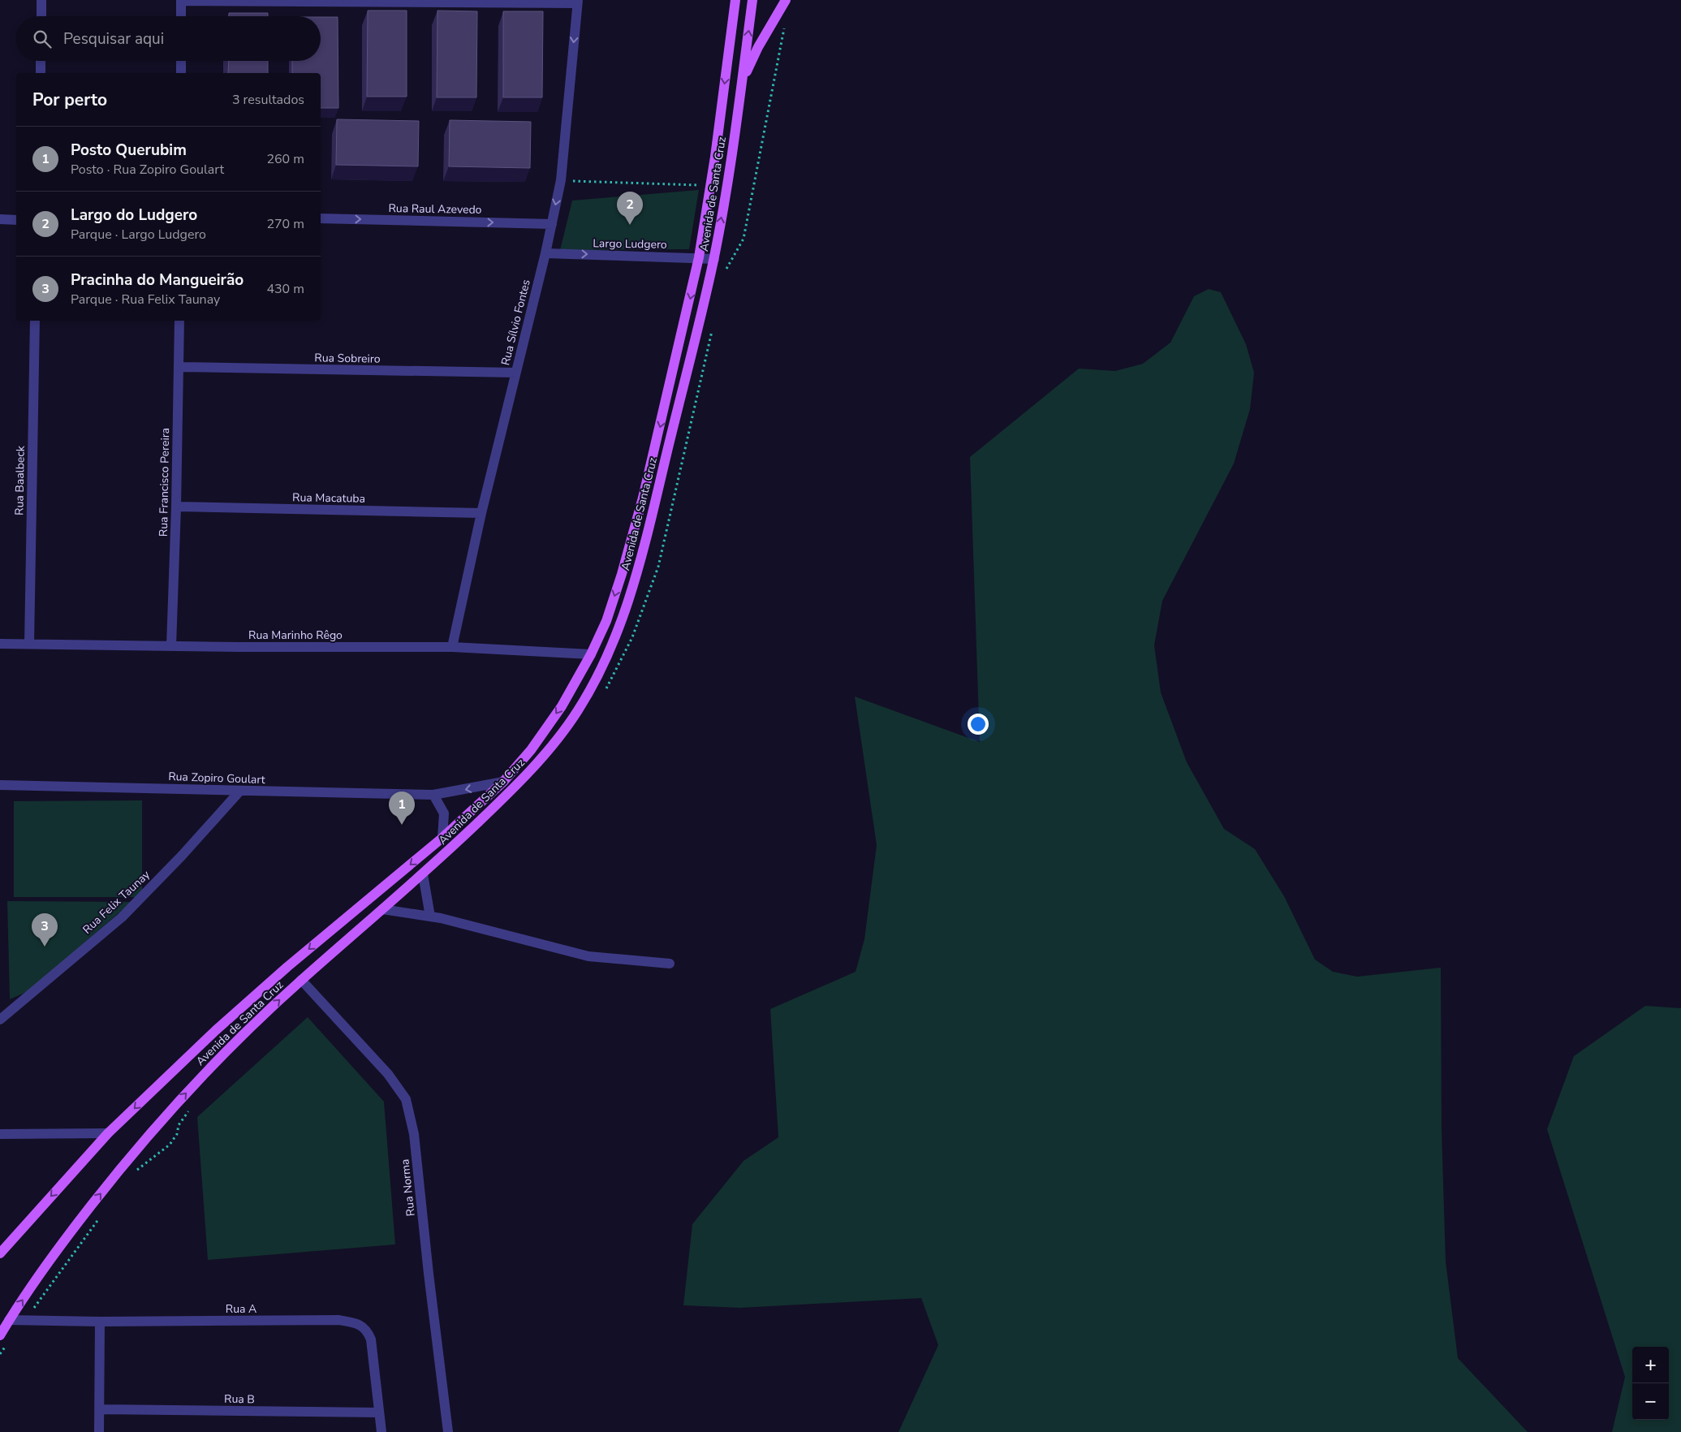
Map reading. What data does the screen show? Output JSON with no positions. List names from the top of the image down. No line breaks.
{"streets":{"main road":["Avenida de Santa Cruz"],"street":["Rua Raul Azevedo","Largo Ludgero","Rua Sílvio Fontes","Rua Sobreiro","Rua Baalbeck","Rua Francisco Pereira","Rua Macatuba","Rua Marinho Rêgo","Rua Zopiro Goulart","Rua Felix Taunay","Rua Norma","Rua A","Rua B"]},"crossings":[["Avenida de Santa Cruz","Largo Ludgero"],["Avenida de Santa Cruz","Rua Marinho Rêgo"],["Avenida de Santa Cruz","Rua Zopiro Goulart"],["Avenida de Santa Cruz","Rua Norma"],["Avenida de Santa Cruz","Rua A"],["Rua Raul Azevedo","Rua Sílvio Fontes"],["Largo Ludgero","Rua Sílvio Fontes"],["Rua Sílvio Fontes","Rua Sobreiro"],["Rua Sílvio Fontes","Rua Macatuba"],["Rua Sílvio Fontes","Rua Marinho Rêgo"],["Rua Sobreiro","Rua Francisco Pereira"],["Rua Baalbeck","Rua Marinho Rêgo"],["Rua Francisco Pereira","Rua Macatuba"],["Rua Francisco Pereira","Rua Marinho Rêgo"],["Rua Zopiro Goulart","Rua Felix Taunay"],["Rua A","Rua B"]],"one_way":["Rua Raul Azevedo","Largo Ludgero"],"page":{"search":"Pesquisar aqui","heading":["Por perto","3 resultados"],"list":[{"mark":"1","name":"Posto Querubim","note":"Posto · Rua Zopiro Goulart","value":"260 m"},{"mark":"2","name":"Largo do Ludgero","note":"Parque · Largo Ludgero","value":"270 m"},{"mark":"3","name":"Pracinha do Mangueirão","note":"Parque · Rua Felix Taunay","value":"430 m"}],"pins":["2","1","3"],"map_buttons":["+","−"]}}
